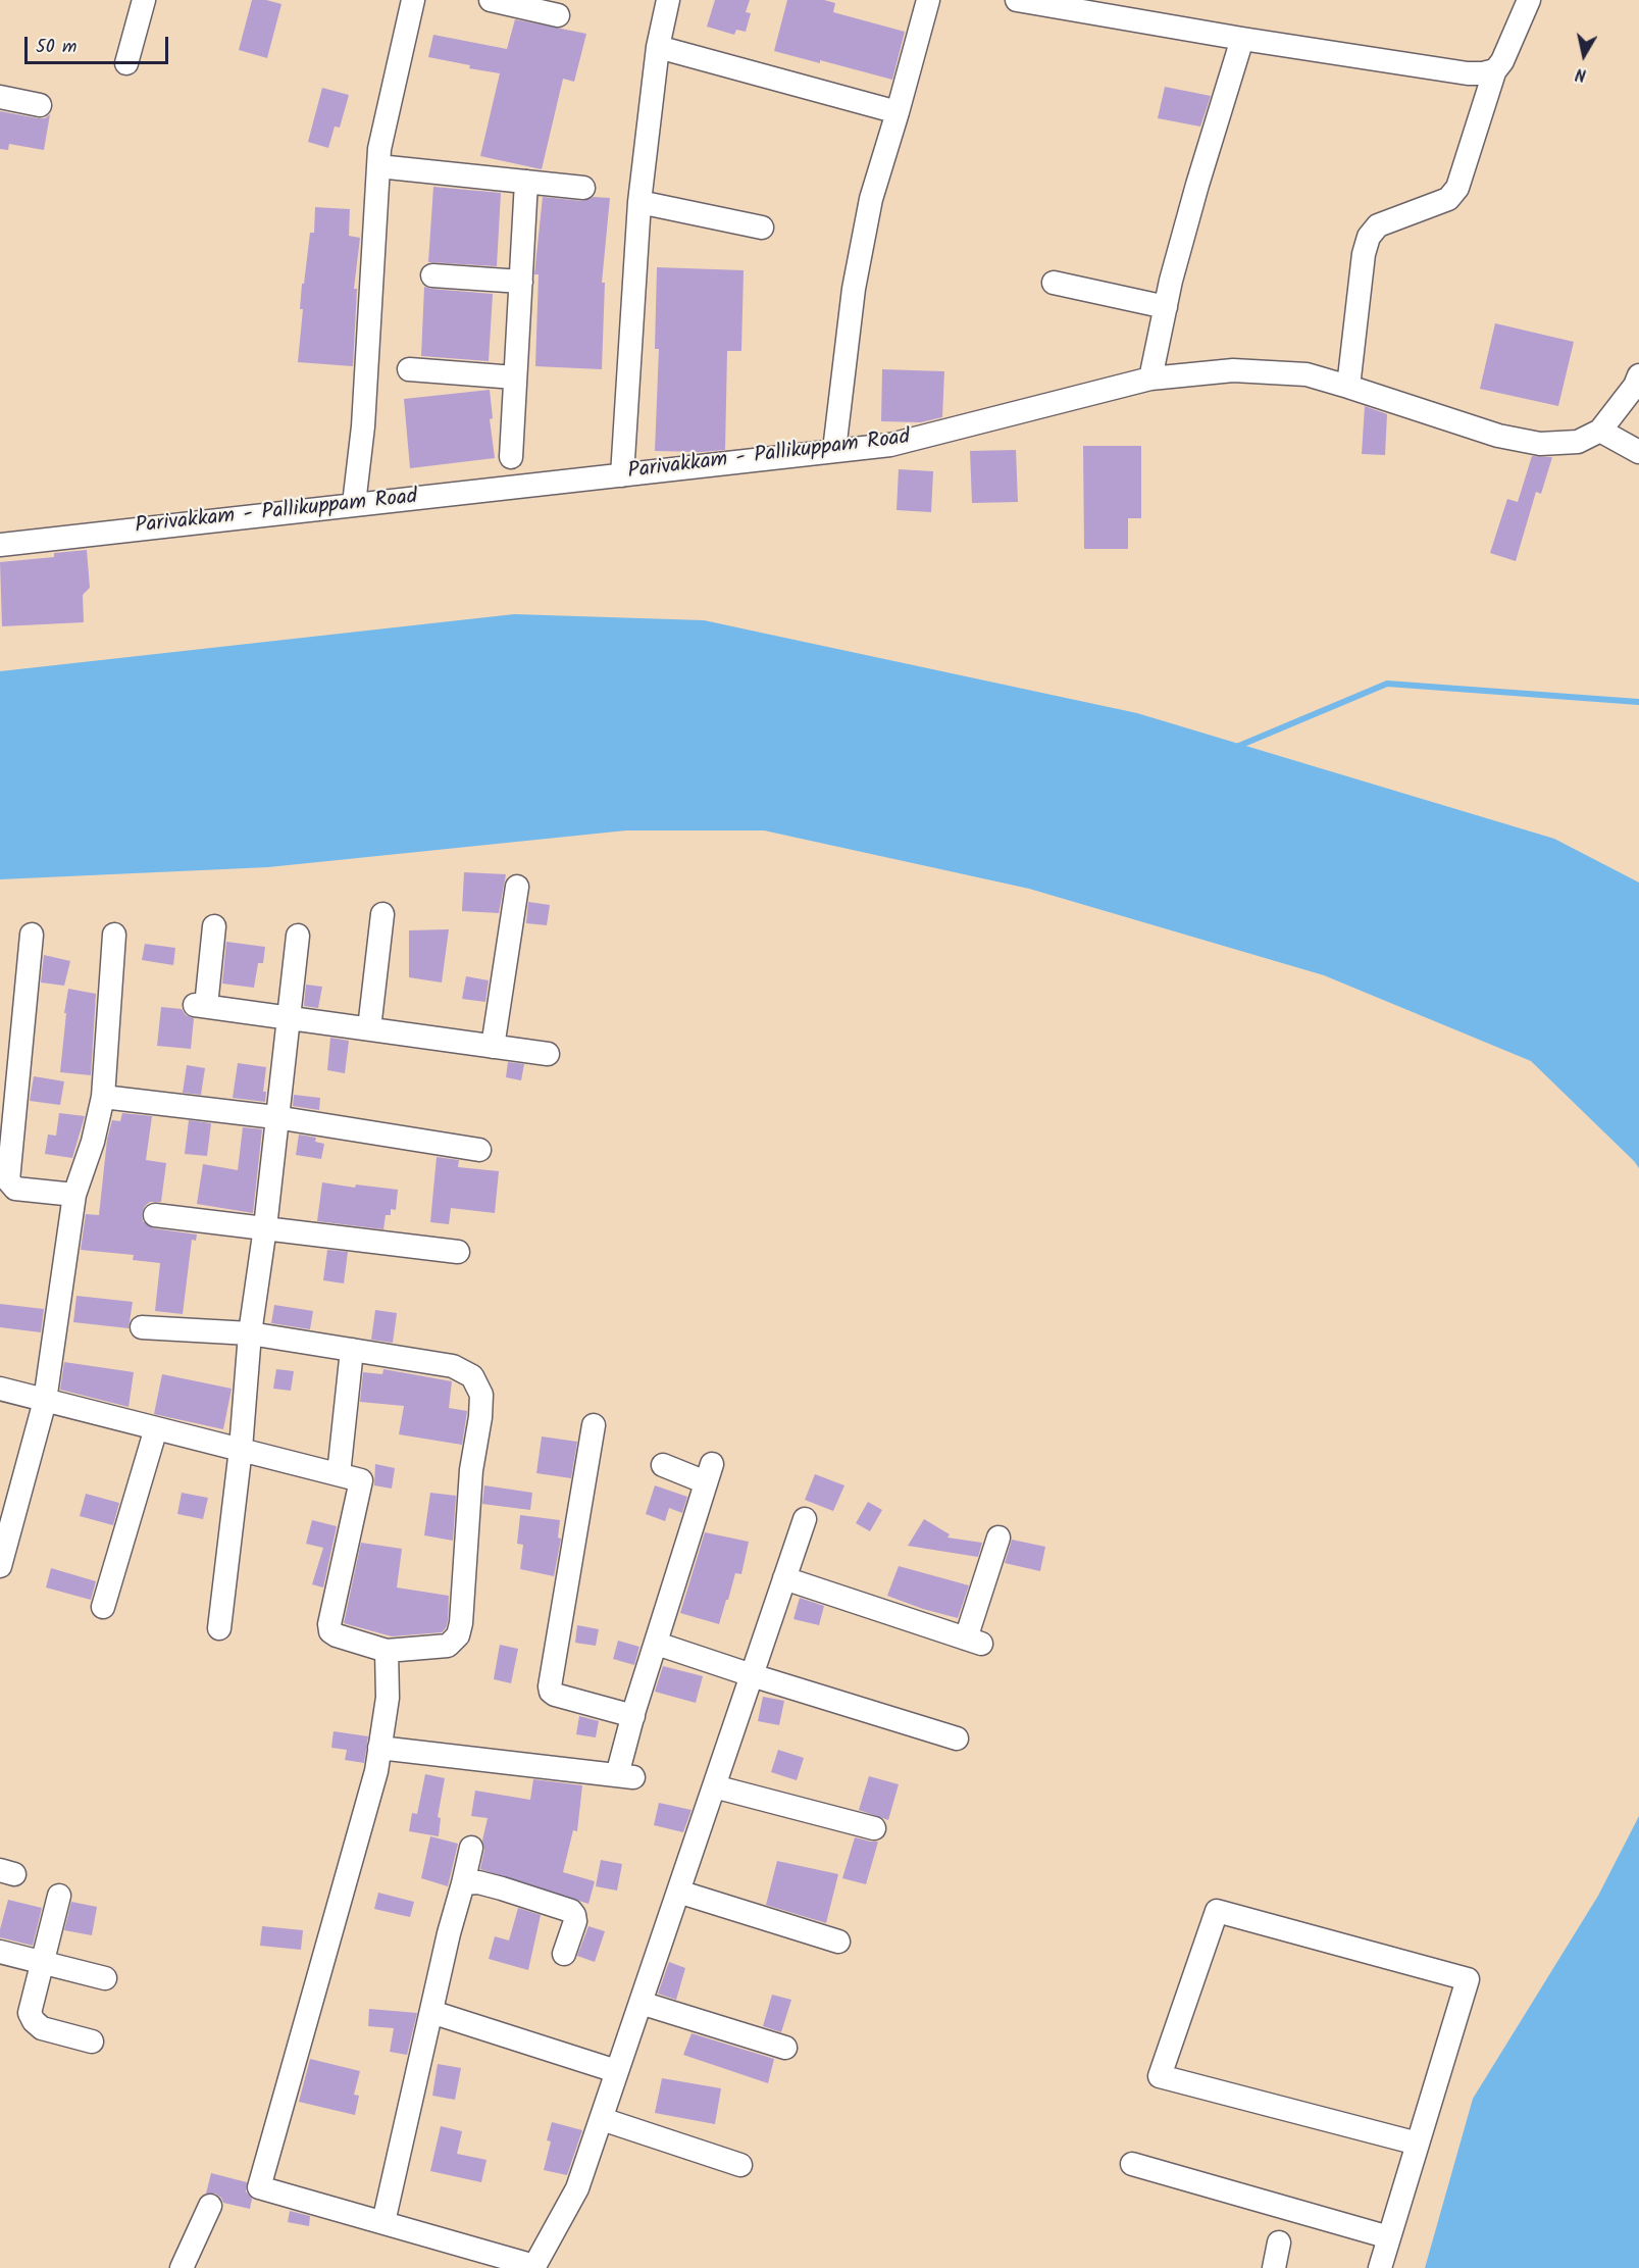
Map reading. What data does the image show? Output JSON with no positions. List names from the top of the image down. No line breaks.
{"streets":{"street":["Parivakkam - Pallikuppam Road"]},"scale_bar":"50 m","north":"bottom"}
